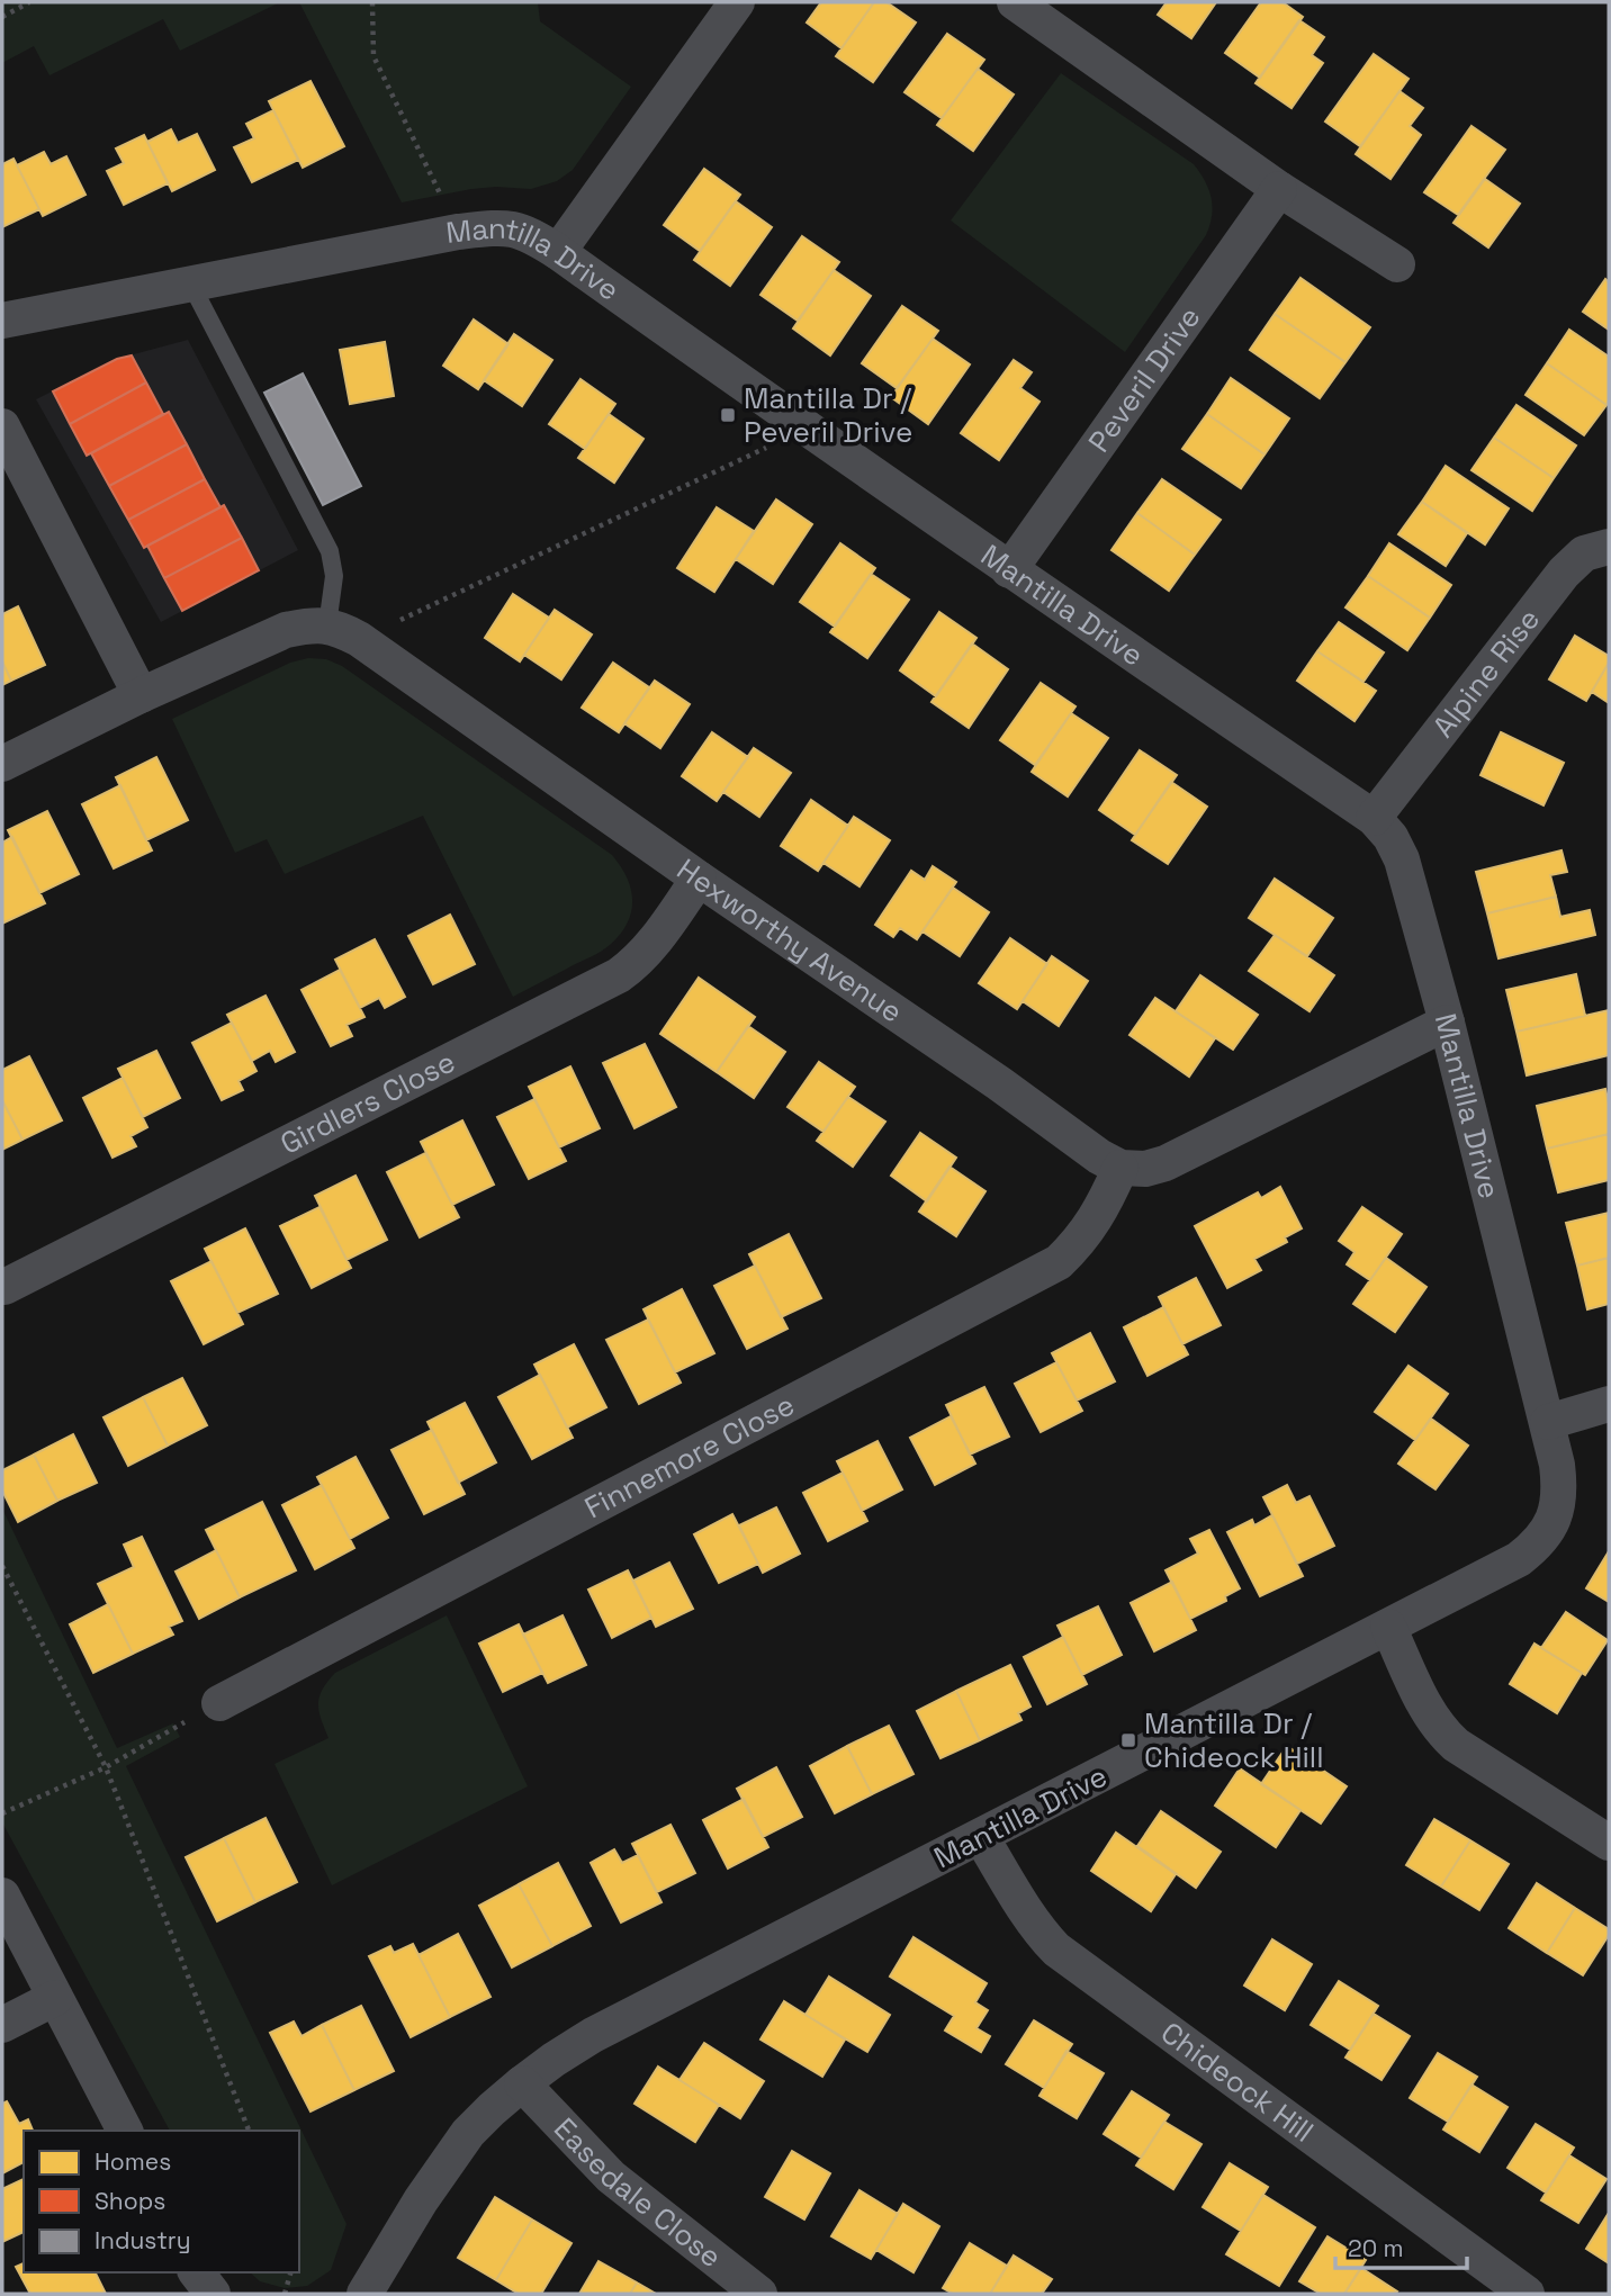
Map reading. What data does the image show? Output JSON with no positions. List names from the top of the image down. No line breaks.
{"streets":{"street":["Mantilla Drive","Peveril Drive","Alpine Rise","Hexworthy Avenue","Girdlers Close","Finnemore Close","Chideock Hill","Easedale Close"]},"crossings":[["Mantilla Drive","Peveril Drive"],["Mantilla Drive","Alpine Rise"],["Mantilla Drive","Chideock Hill"],["Mantilla Drive","Easedale Close"],["Hexworthy Avenue","Girdlers Close"],["Hexworthy Avenue","Finnemore Close"]],"places":{"transit":["Mantilla Dr / Peveril Drive","Mantilla Dr / Chideock Hill"]},"legend":["Homes","Shops","Industry"],"scale_bar":"20 m"}
